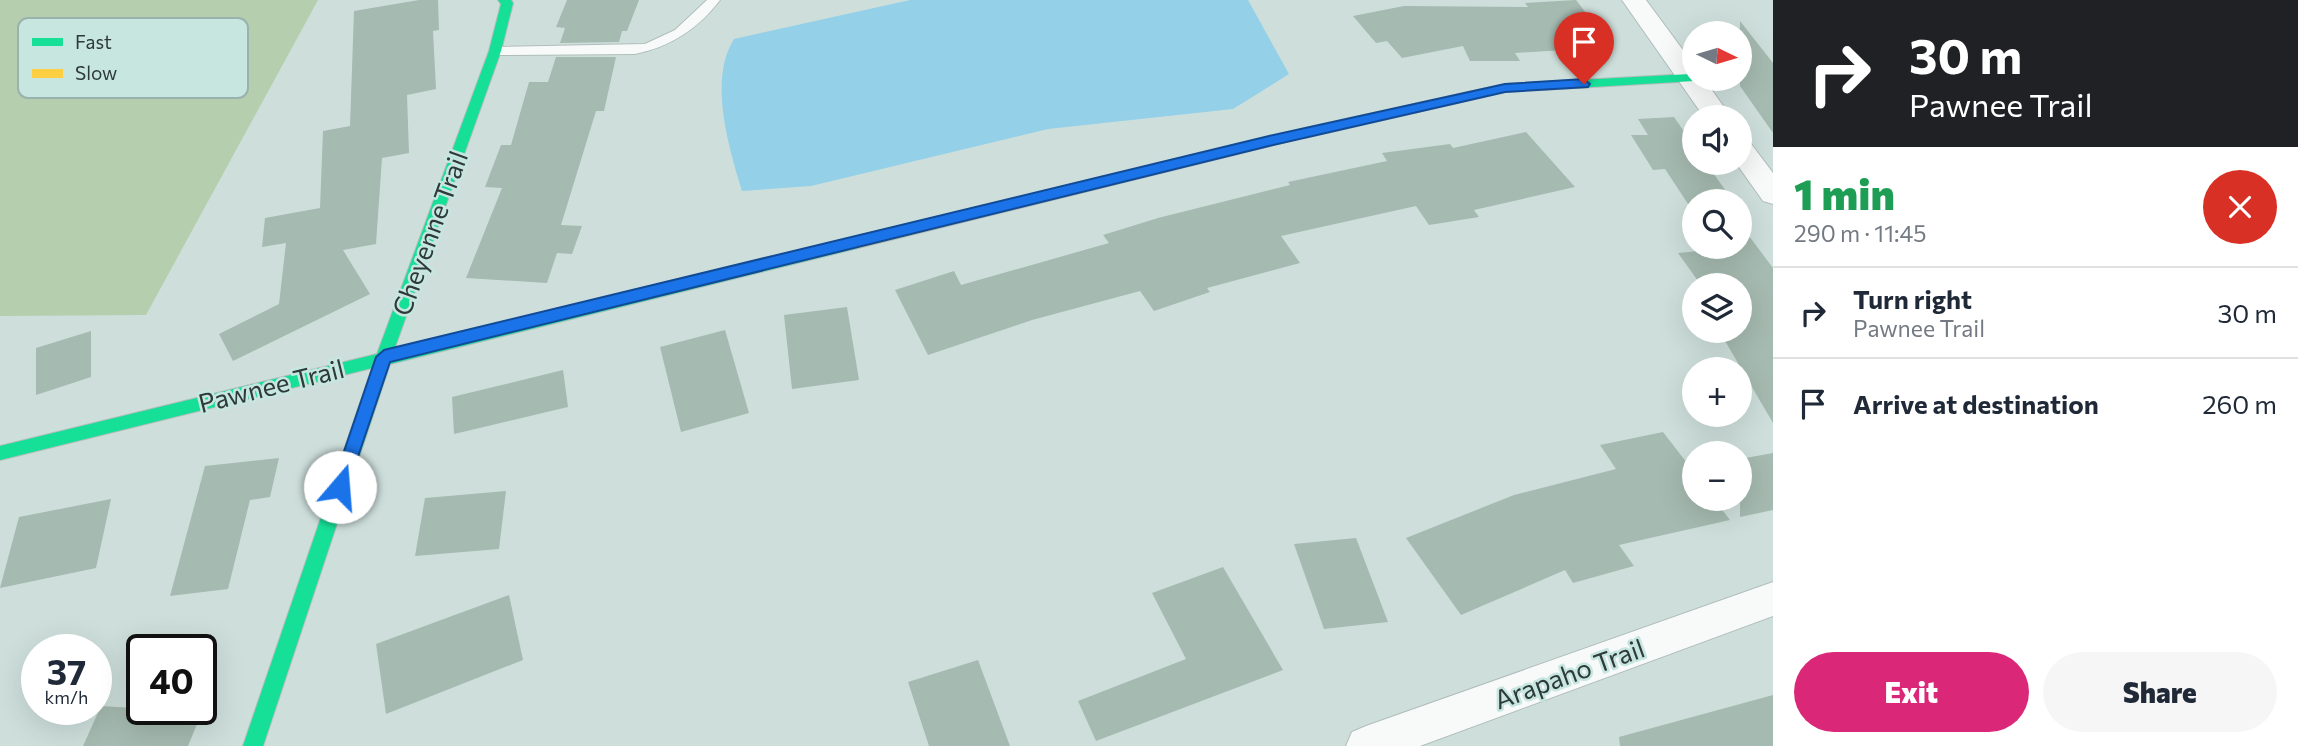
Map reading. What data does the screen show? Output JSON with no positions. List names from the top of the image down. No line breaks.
{"streets":{"street":["Cheyenne Trail","Pawnee Trail","Arapaho Trail"]},"crossings":[["Cheyenne Trail","Pawnee Trail"]],"legend":["Fast","Slow"],"north":"right","page":{"turn":["30 m","Pawnee Trail"],"map_buttons":["+","−"],"heading":["1 min","290 m · 11:45"],"list":[{"name":"Turn right","note":"Pawnee Trail","value":"30 m"},{"name":"Arrive at destination","value":"260 m"}],"speed":"37 km/h","limit":"40","buttons":["Exit","Share"]}}
